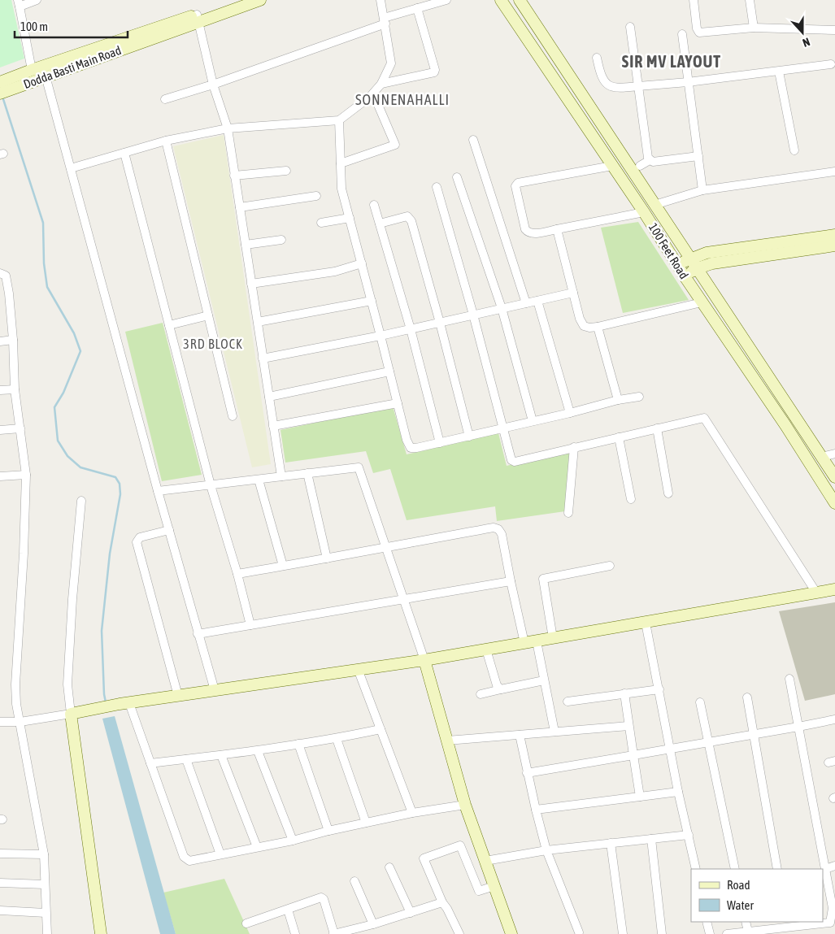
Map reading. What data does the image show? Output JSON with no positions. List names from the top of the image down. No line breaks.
{"streets":{"street":["Dodda Basti Main Road","100 Feet Road"]},"districts":["SIR MV LAYOUT","SONNENAHALLI","3RD BLOCK"],"legend":["Road","Water"],"scale_bar":"100 m","north":"bottom"}
